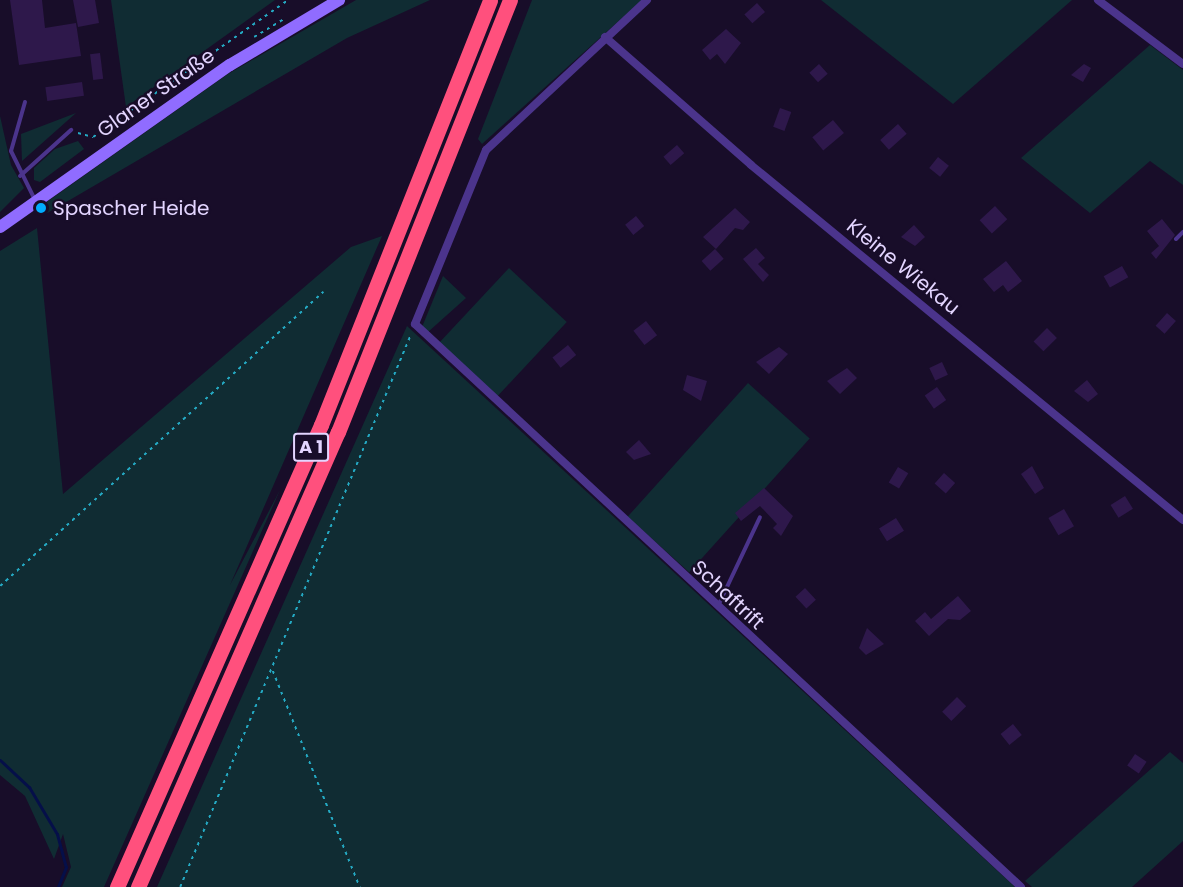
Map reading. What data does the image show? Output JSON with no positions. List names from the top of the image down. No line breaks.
{"streets":{"highway":["A 1"],"street":["Glaner Straße","Kleine Wiekau","Schaftrift"]},"places":["Spascher Heide"]}
